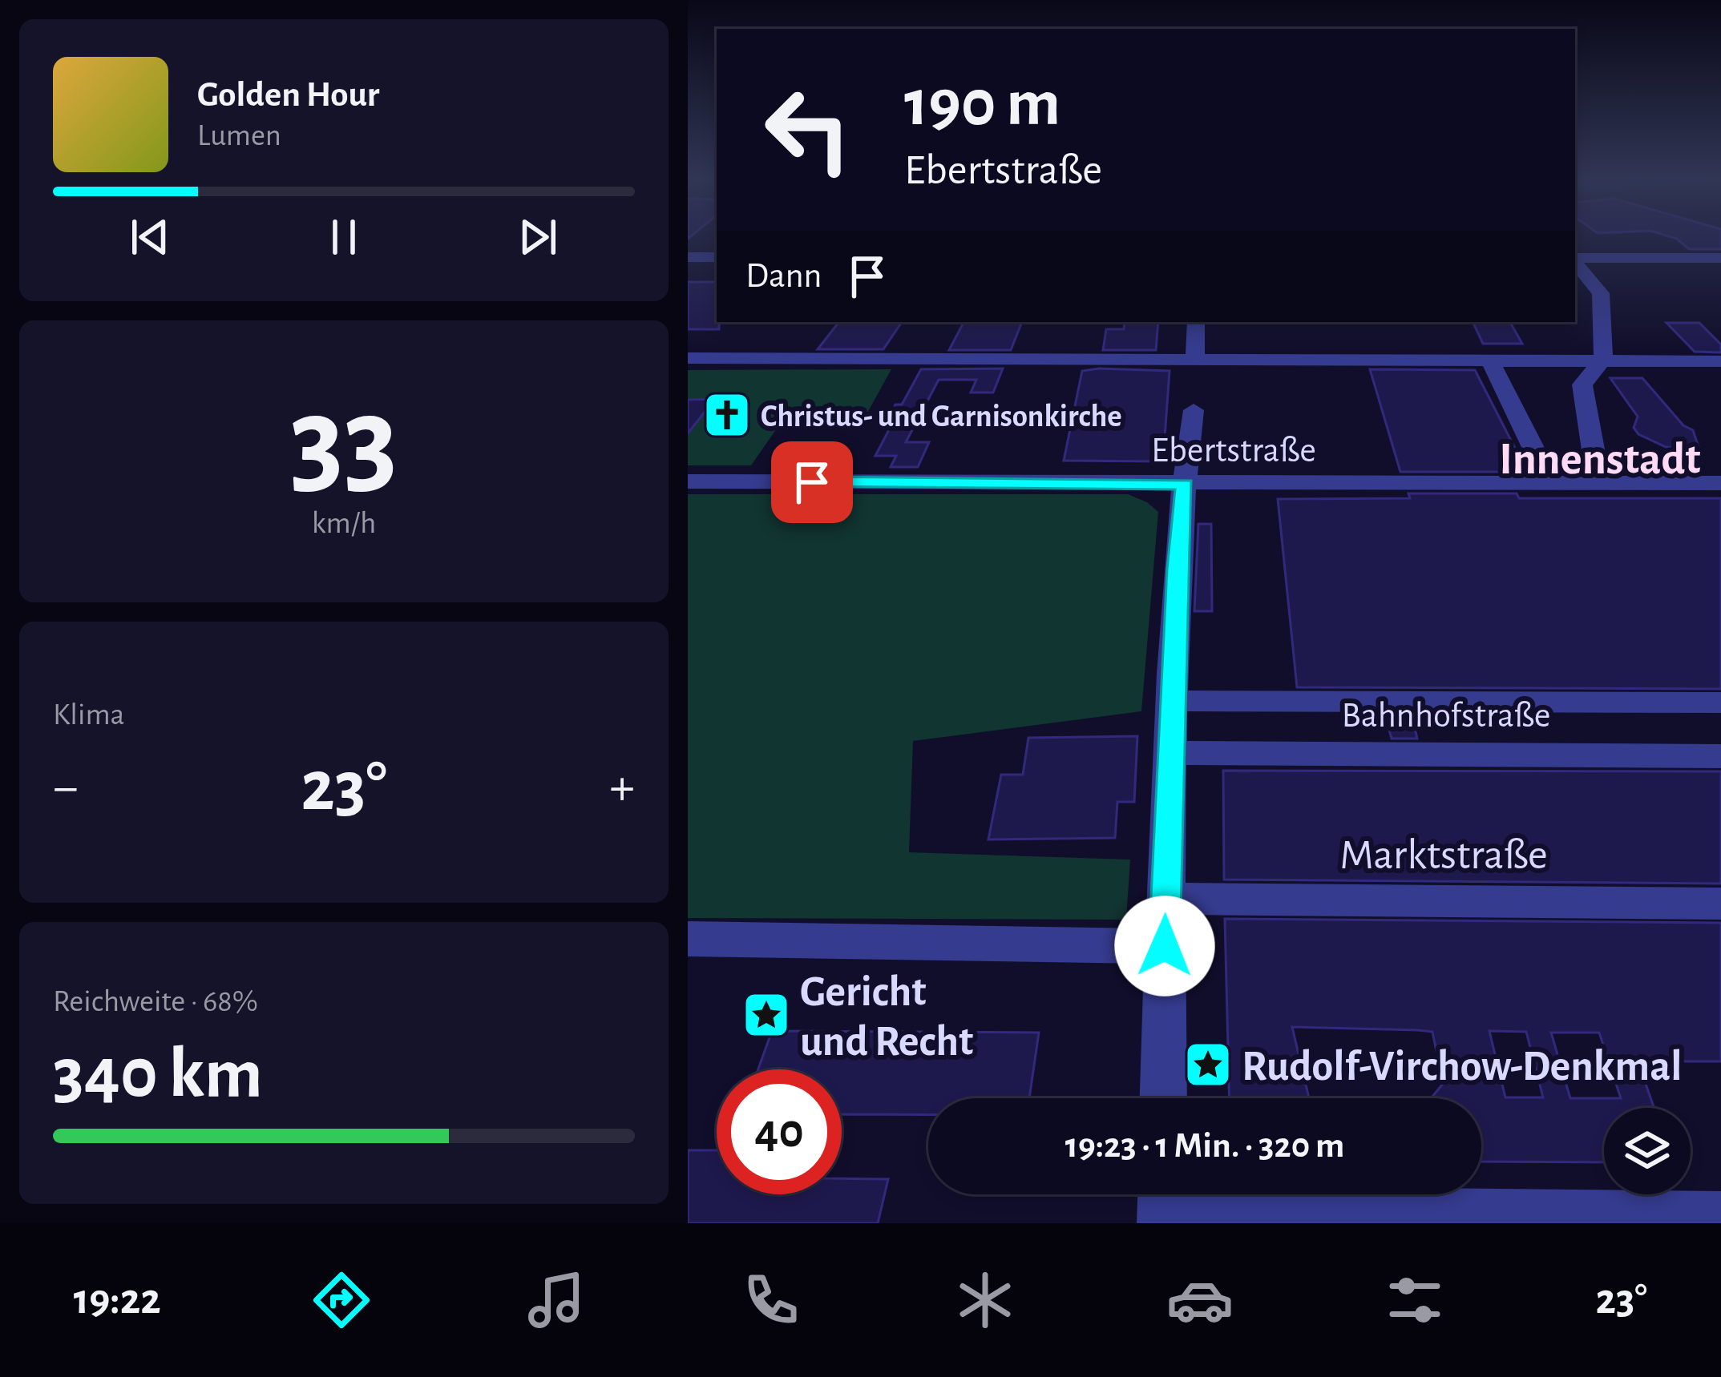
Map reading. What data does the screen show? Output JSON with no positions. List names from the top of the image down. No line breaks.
{"streets":{"street":["Ebertstraße","Bahnhofstraße","Marktstraße"]},"districts":["Innenstadt"],"places":{"church":["Christus- und Garnisonkirche"],"place":["Gericht und Recht","Rudolf-Virchow-Denkmal"]},"page":{"turn":["190 m","Ebertstraße"],"song":["Golden Hour","Lumen"],"then":"Dann","tile":[["33","km/h"],"Klima",["Reichweite · 68%","340 km"]],"heat":["−","23°","+"],"limit":"40","trip":"19:23 · 1 Min. · 320 m","tabs":["19:22","23°"]}}
